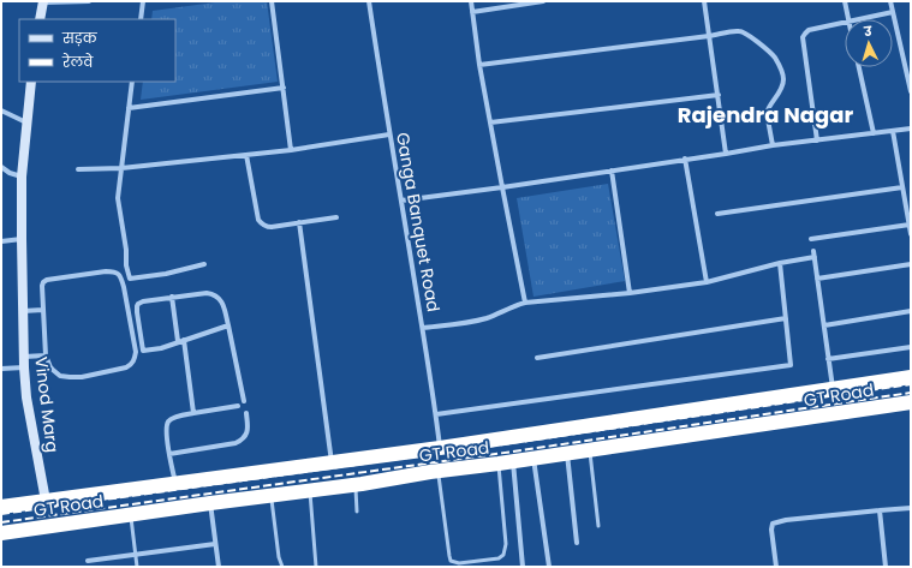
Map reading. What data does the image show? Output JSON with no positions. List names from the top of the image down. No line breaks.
{"streets":{"highway":["GT Road"],"street":["Ganga Banquet Road","Vinod Marg"]},"crossings":[["Ganga Banquet Road","GT Road"],["GT Road","Vinod Marg"]],"districts":["Rajendra Nagar"],"legend":["सड़क","रेलवे"],"north":"top"}
